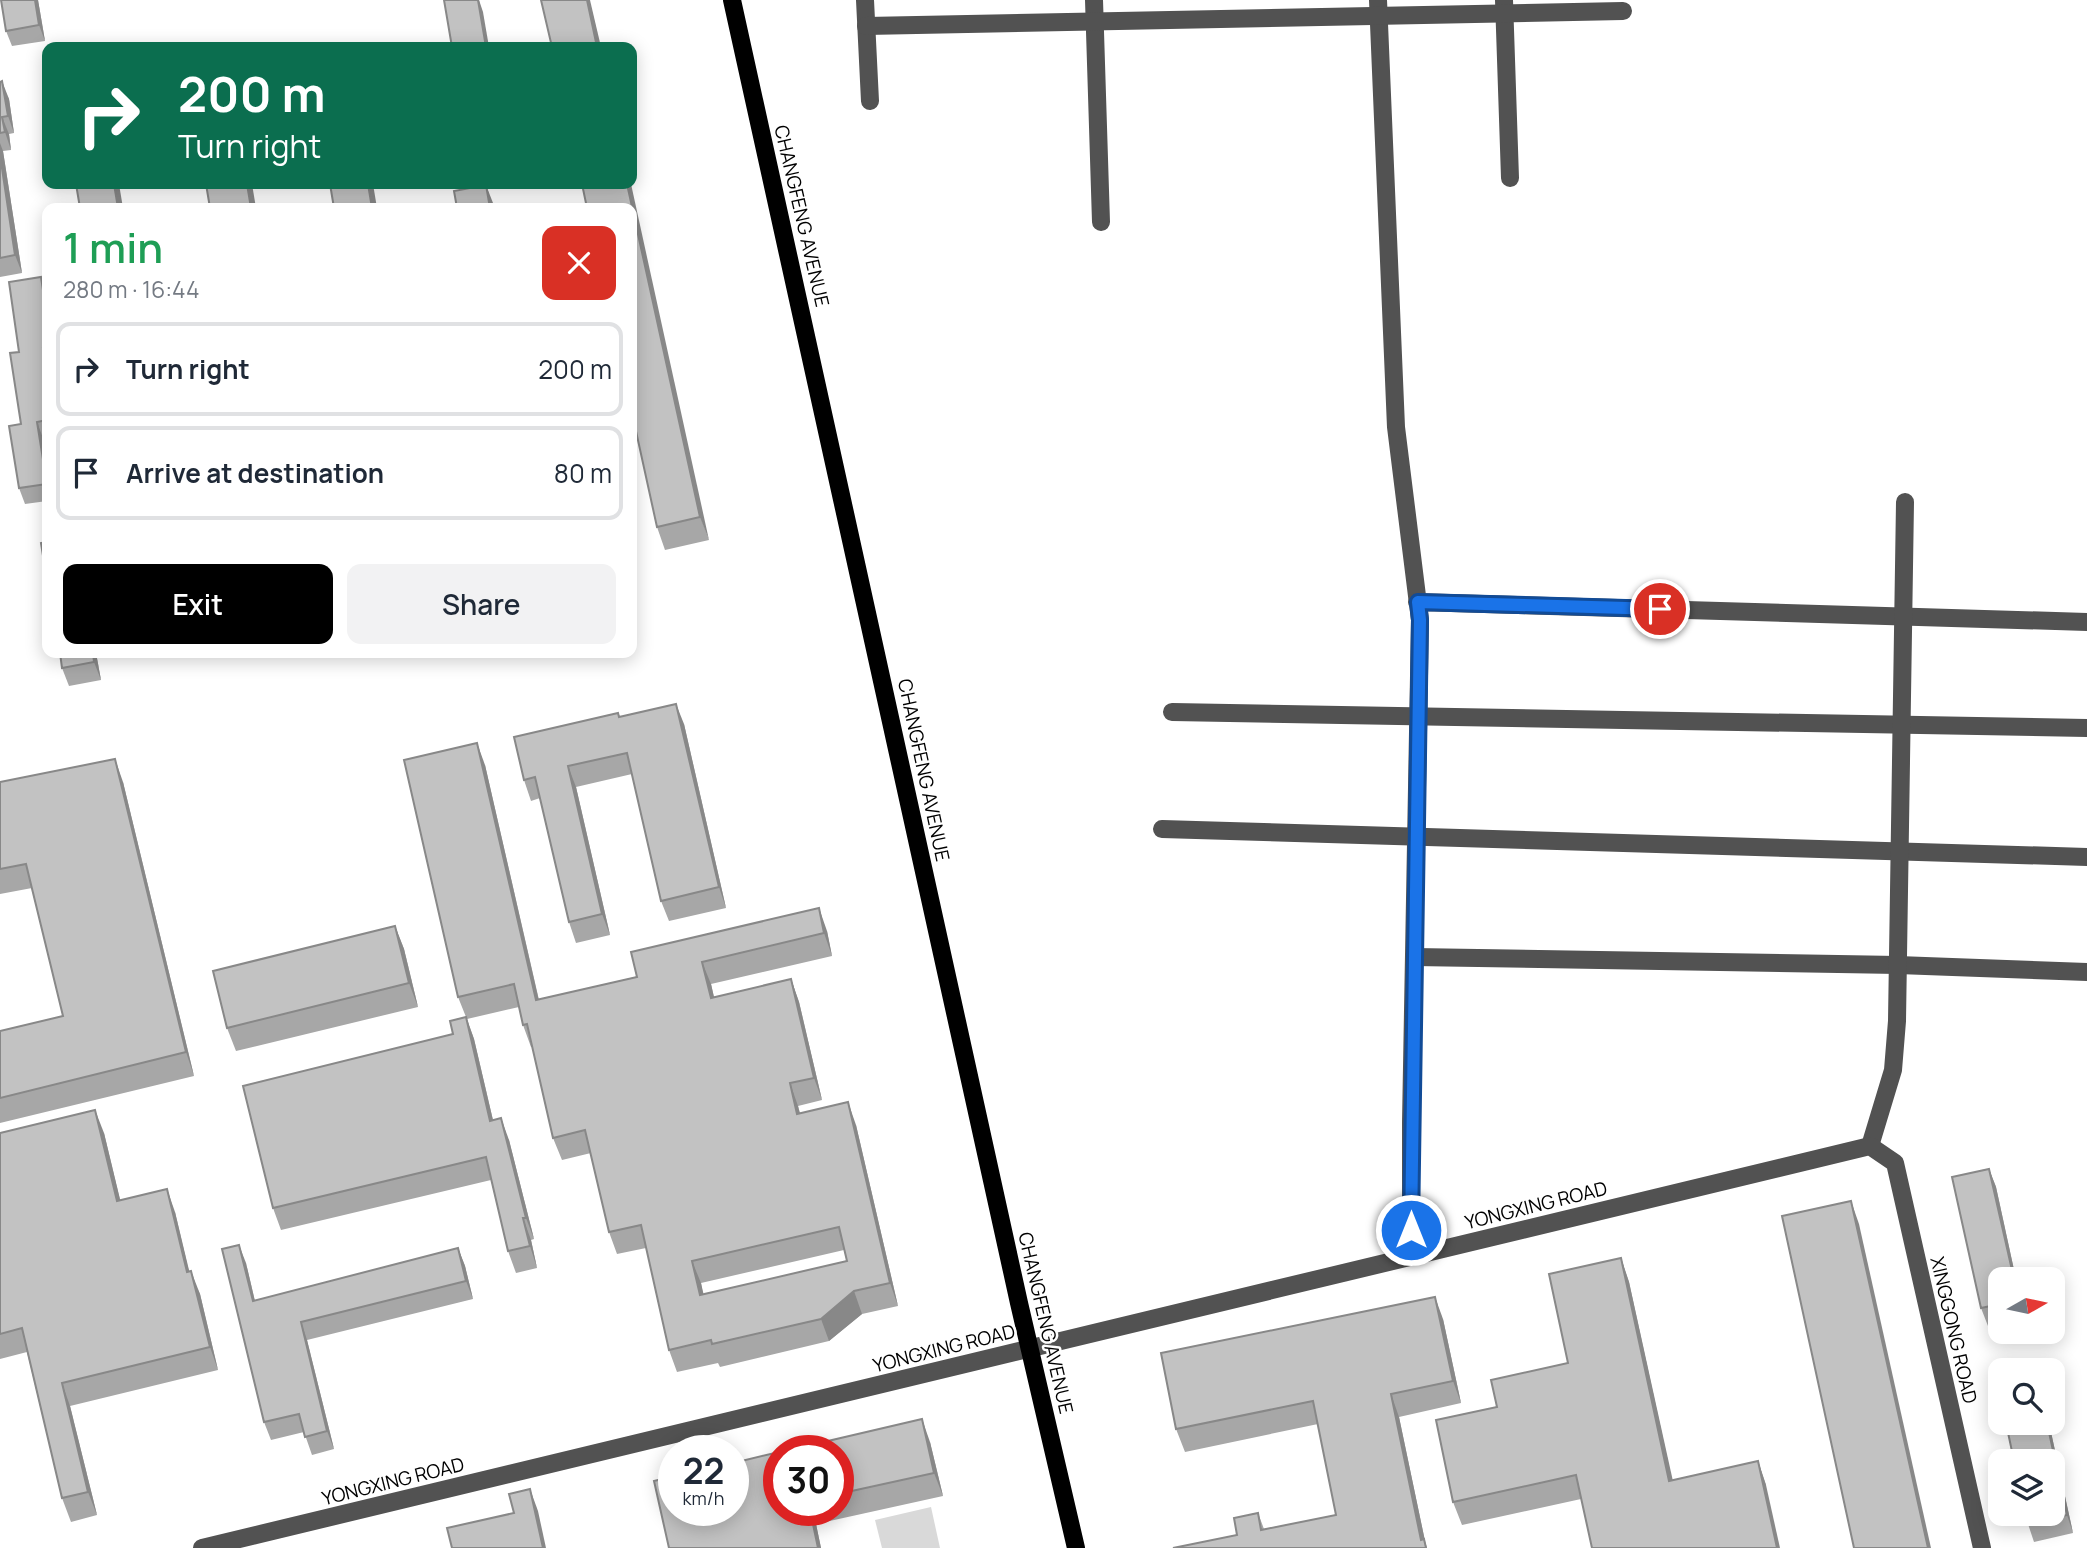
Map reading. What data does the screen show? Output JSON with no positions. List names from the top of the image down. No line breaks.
{"streets":{"main road":["CHANGFENG AVENUE"],"street":["YONGXING ROAD","XINGGONG ROAD"]},"crossings":[["CHANGFENG AVENUE","YONGXING ROAD"],["YONGXING ROAD","XINGGONG ROAD"]],"north":"right","page":{"turn":["200 m","Turn right"],"heading":["1 min","280 m · 16:44"],"list":[{"name":"Turn right","value":"200 m"},{"name":"Arrive at destination","value":"80 m"}],"buttons":["Exit","Share"],"speed":"22 km/h","limit":"30"}}
